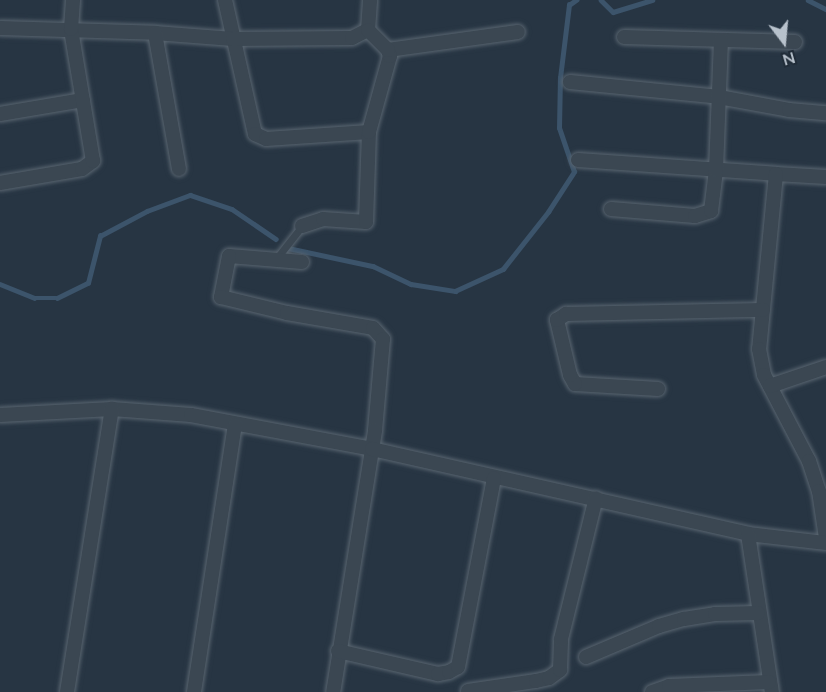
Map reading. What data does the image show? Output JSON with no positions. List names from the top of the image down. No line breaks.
{"north":"bottom"}
